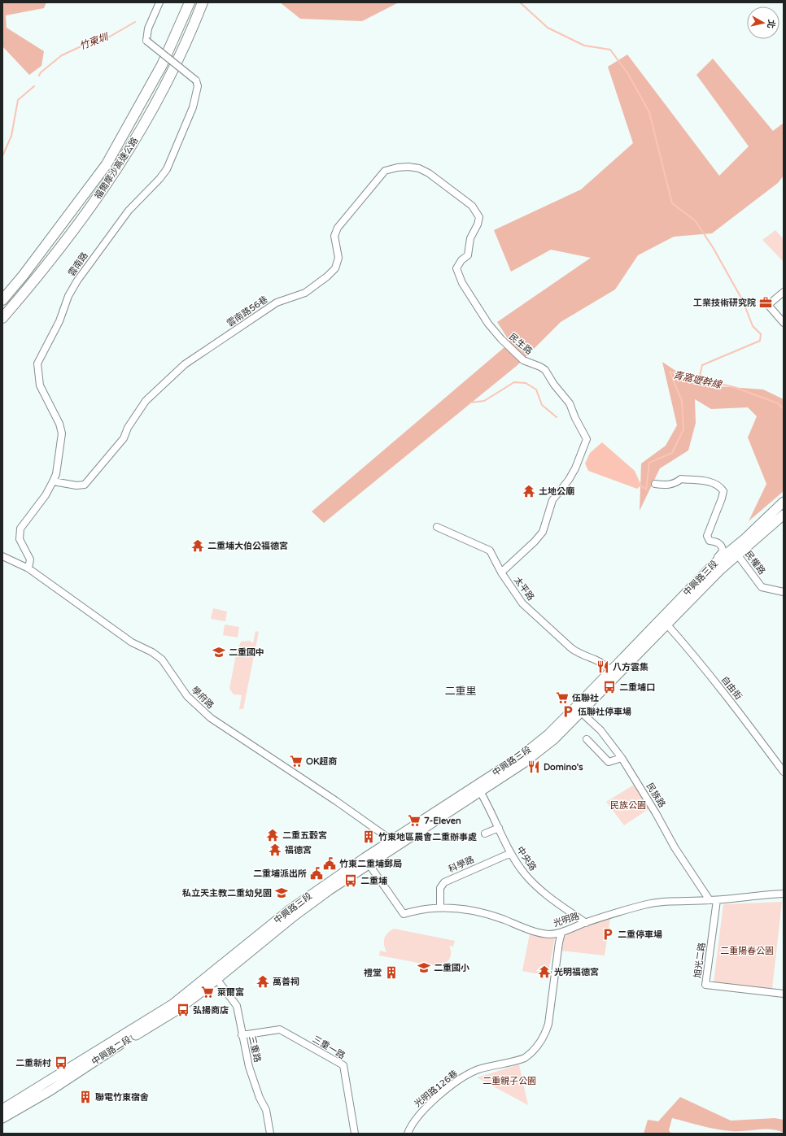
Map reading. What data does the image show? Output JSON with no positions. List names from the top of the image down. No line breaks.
{"streets":{"highway":["福爾摩沙高速公路"],"main road":["中興路三段","中興路二段"],"street":["雲南路","雲南路56巷","民生路","民權路","太平路","自由街","學府路","民族路","中央路","科學路","光明路","旭光二路","三重一路","三重路","光明路126巷"]},"crossings":[["雲南路","雲南路56巷"],["雲南路","學府路"],["雲南路56巷","民生路"],["民生路","太平路"],["民權路","中興路三段"],["中興路三段","太平路"],["中興路三段","自由街"],["中興路三段","學府路"],["中興路三段","民族路"],["中興路三段","中央路"],["中興路三段","光明路"],["中興路三段","三重路"],["中興路三段","中興路二段"],["民族路","光明路"],["中央路","科學路"],["中央路","光明路"],["科學路","光明路"],["光明路","旭光二路"],["光明路","光明路126巷"],["三重一路","三重路"],["三重路","中興路二段"]],"districts":["二重里"],"water":["竹東圳","青窩壢幹線"],"parks":["民族公園","二重陽春公園","二重親子公園"],"places":{"office":["工業技術研究院"],"temple":["土地公廟","二重埔大伯公福德宮","二重五穀宮","福德宮","光明福德宮","萬善祠"],"school or university":["二重國中","私立天主教二重幼兒園","二重國小"],"restaurant":["八方雲集","Domino's"],"bus stop":["二重埔口","二重埔","弘揚商店","二重新村"],"supermarket":["伍聯社","OK超商","7-Eleven","萊爾富"],"parking":["伍聯社停車場","二重停車場"],"building":["竹東地區農會二重辦事處","禮堂","聯電竹東宿舍"],"public building":["竹東二重埔郵局","二重埔派出所"]},"north":"right"}
